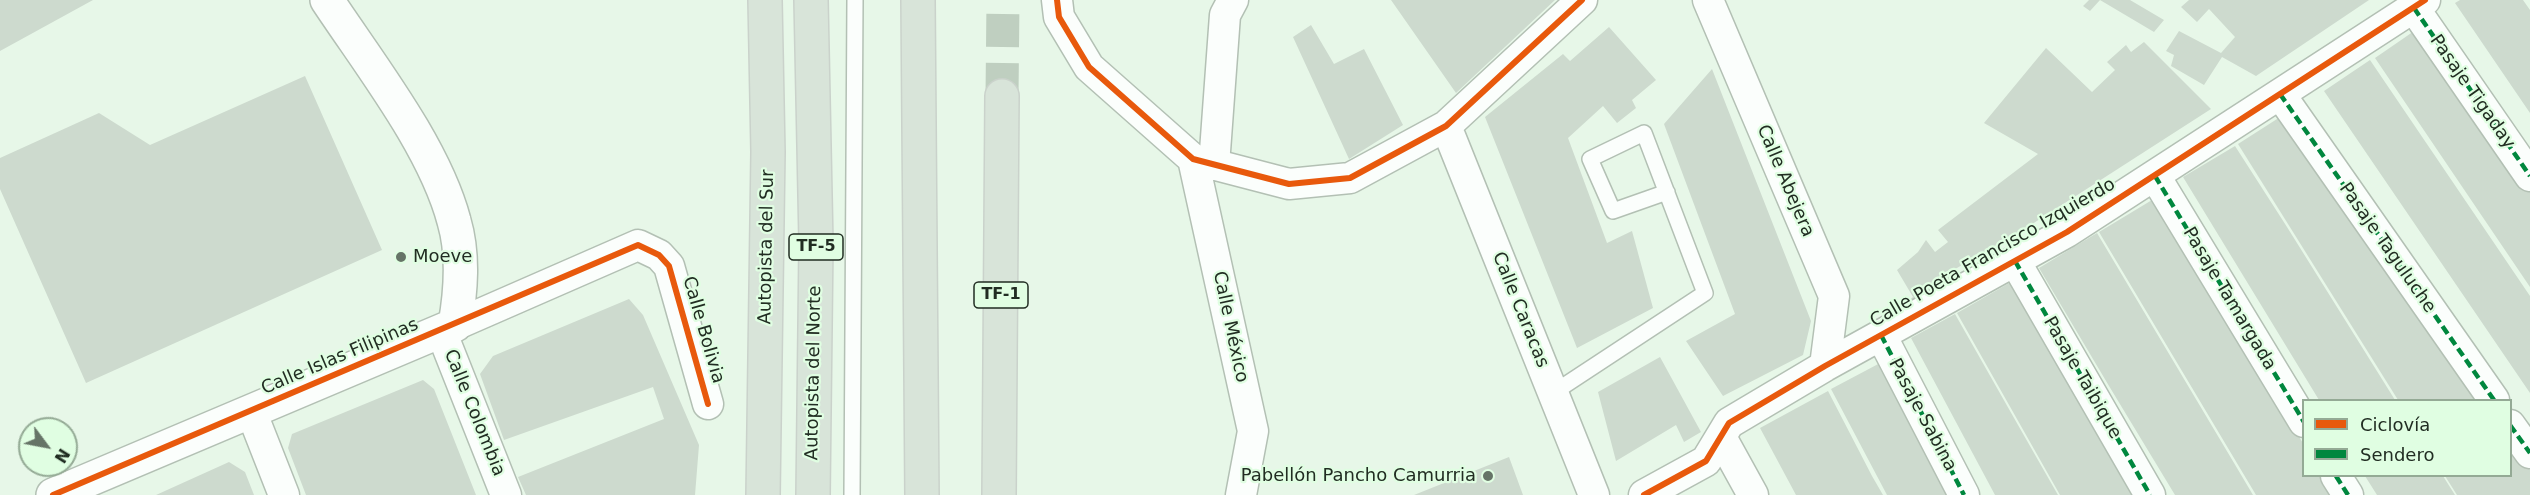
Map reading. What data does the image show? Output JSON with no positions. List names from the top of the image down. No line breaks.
{"streets":{"highway":["Autopista del Sur","TF-5","TF-1","Autopista del Norte"],"street":["Pasaje Tigaday","Calle Abejera","Pasaje Taguluche","Calle Poeta Francisco Izquierdo","Pasaje Tamargada","Calle Caracas","Calle México","Calle Bolivia","Calle Islas Filipinas","Pasaje Taibique","Calle Colombia","Pasaje Sabina"]},"crossings":[["Pasaje Tigaday","Calle Poeta Francisco Izquierdo"],["Calle Abejera","Calle Poeta Francisco Izquierdo"],["Pasaje Taguluche","Calle Poeta Francisco Izquierdo"],["Calle Poeta Francisco Izquierdo","Pasaje Tamargada"],["Calle Poeta Francisco Izquierdo","Pasaje Taibique"],["Calle Poeta Francisco Izquierdo","Pasaje Sabina"],["Calle Bolivia","Calle Islas Filipinas"],["Calle Islas Filipinas","Calle Colombia"]],"places":["Moeve","Pabellón Pancho Camurria"],"legend":["Ciclovía","Sendero"],"north":"bottom right"}
